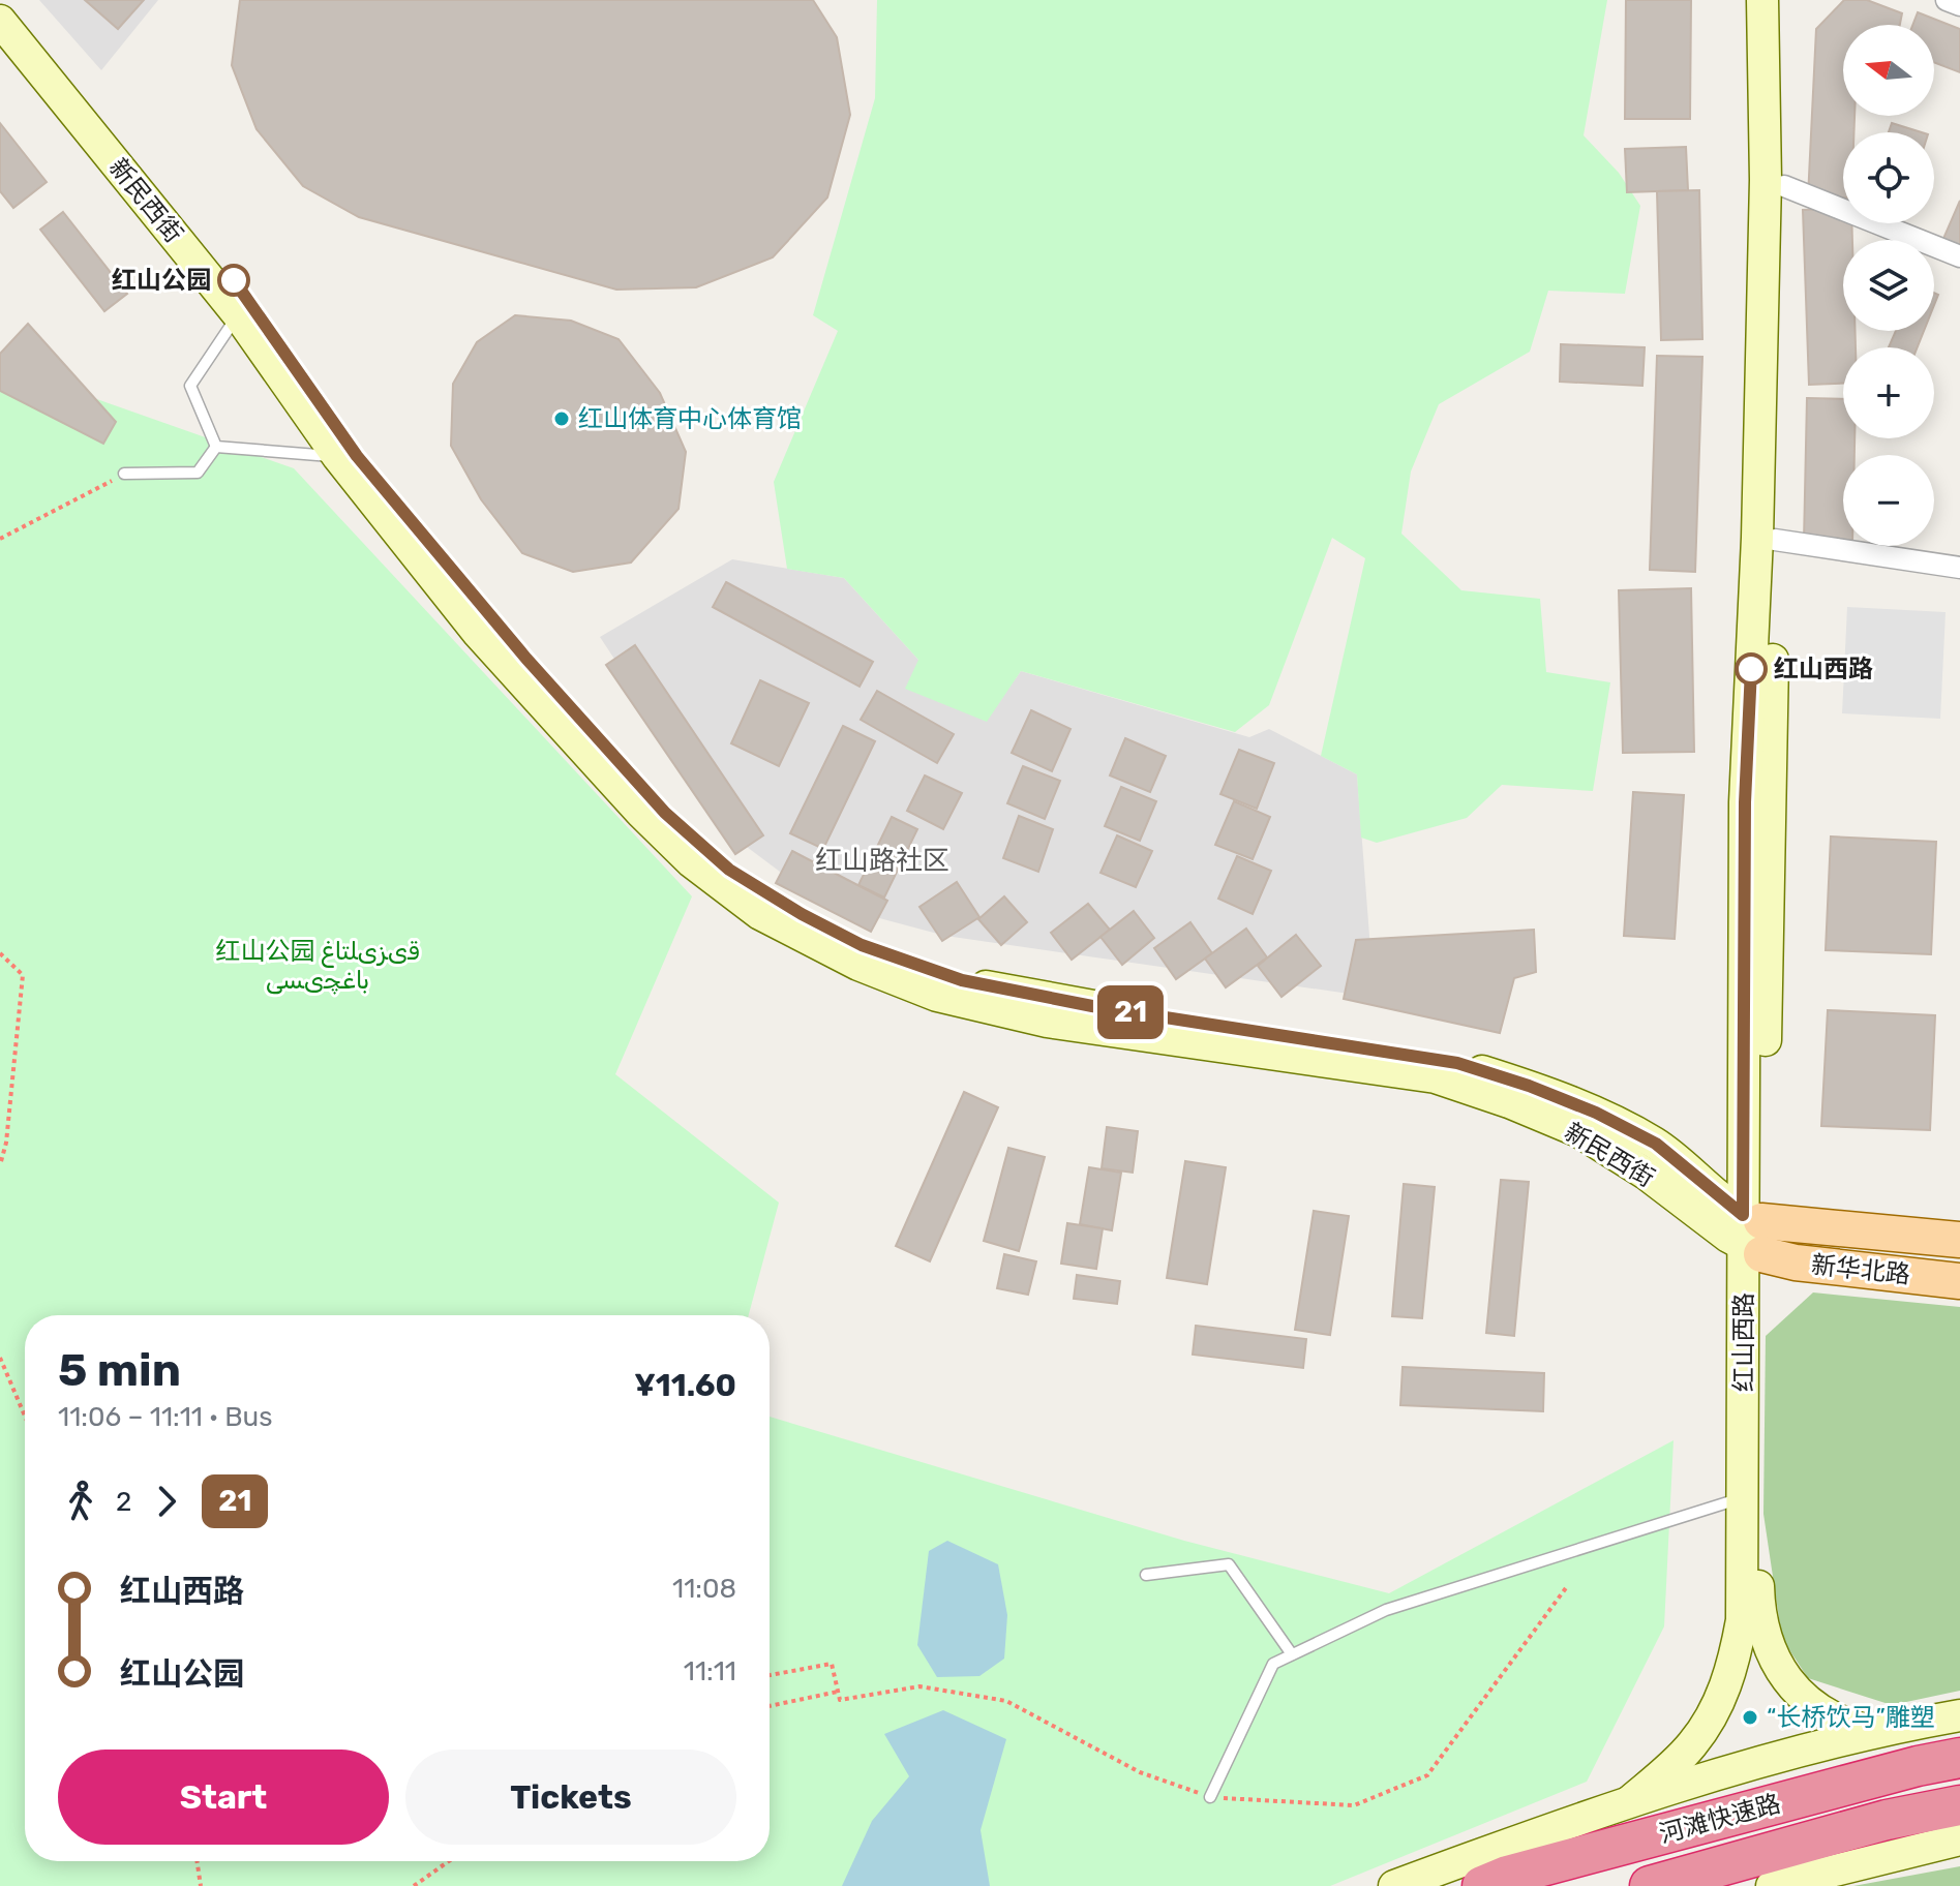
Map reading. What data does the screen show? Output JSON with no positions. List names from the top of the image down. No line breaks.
{"streets":{"highway":["河滩快速路"],"main road":["新民西街","新华北路","红山西路"]},"crossings":[["新民西街","新华北路"],["新民西街","红山西路"],["新华北路","红山西路"]],"districts":["红山路社区"],"parks":["红山公园 قىزىلتاغ باغچىسى"],"places":["红山公园","红山体育中心体育馆","红山西路","“长桥饮马”雕塑"],"lines":["bus line 21"],"north":"left","page":{"on_map":"21","map_buttons":["+","−"],"heading":["5 min","11:06 – 11:11 · Bus","¥11.60"],"legs":["2","21"],"list":[{"name":"红山西路","value":"11:08"},{"name":"红山公园","value":"11:11"}],"buttons":["Start","Tickets"]}}
